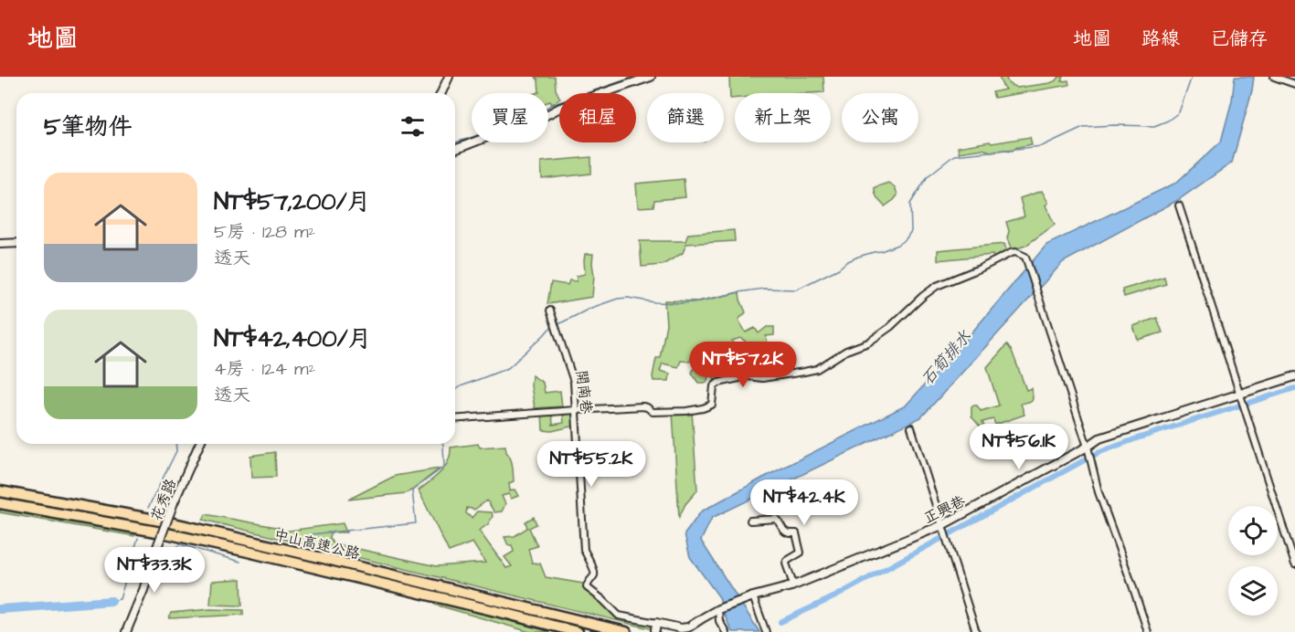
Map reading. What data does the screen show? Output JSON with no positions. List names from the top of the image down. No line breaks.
{"streets":{"highway":["中山高速公路"],"street":["開南巷","花秀路","正興巷"]},"crossings":[["開南巷","正興巷"]],"water":["石筍排水"],"page":{"header":"地圖","nav":["地圖","路線","已儲存"],"chip":["買屋","租屋","篩選","新上架","公寓"],"heading":"5筆物件","list":[{"name":"NT$57,200/月","note":"5房 · 128 m² · 透天"},{"name":"NT$42,400/月","note":"4房 · 124 m² · 透天"}],"price":["NT$57.2K","NT$56.1K","NT$55.2K","NT$42.4K","NT$33.3K"]}}
